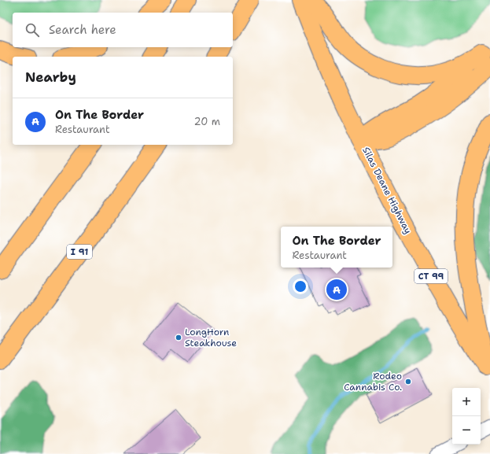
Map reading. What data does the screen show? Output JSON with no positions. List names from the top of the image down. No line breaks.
{"streets":{"main road":["Silas Deane Highway","I 91","CT 99"]},"places":["LongHorn Steakhouse","Rodeo Cannabis Co."],"page":{"search":"Search here","heading":"Nearby","list":[{"mark":"A","name":"On The Border","note":"Restaurant","value":"20 m"}],"popup":["On The Border","Restaurant"],"pins":"A","map_buttons":["+","−"]}}
